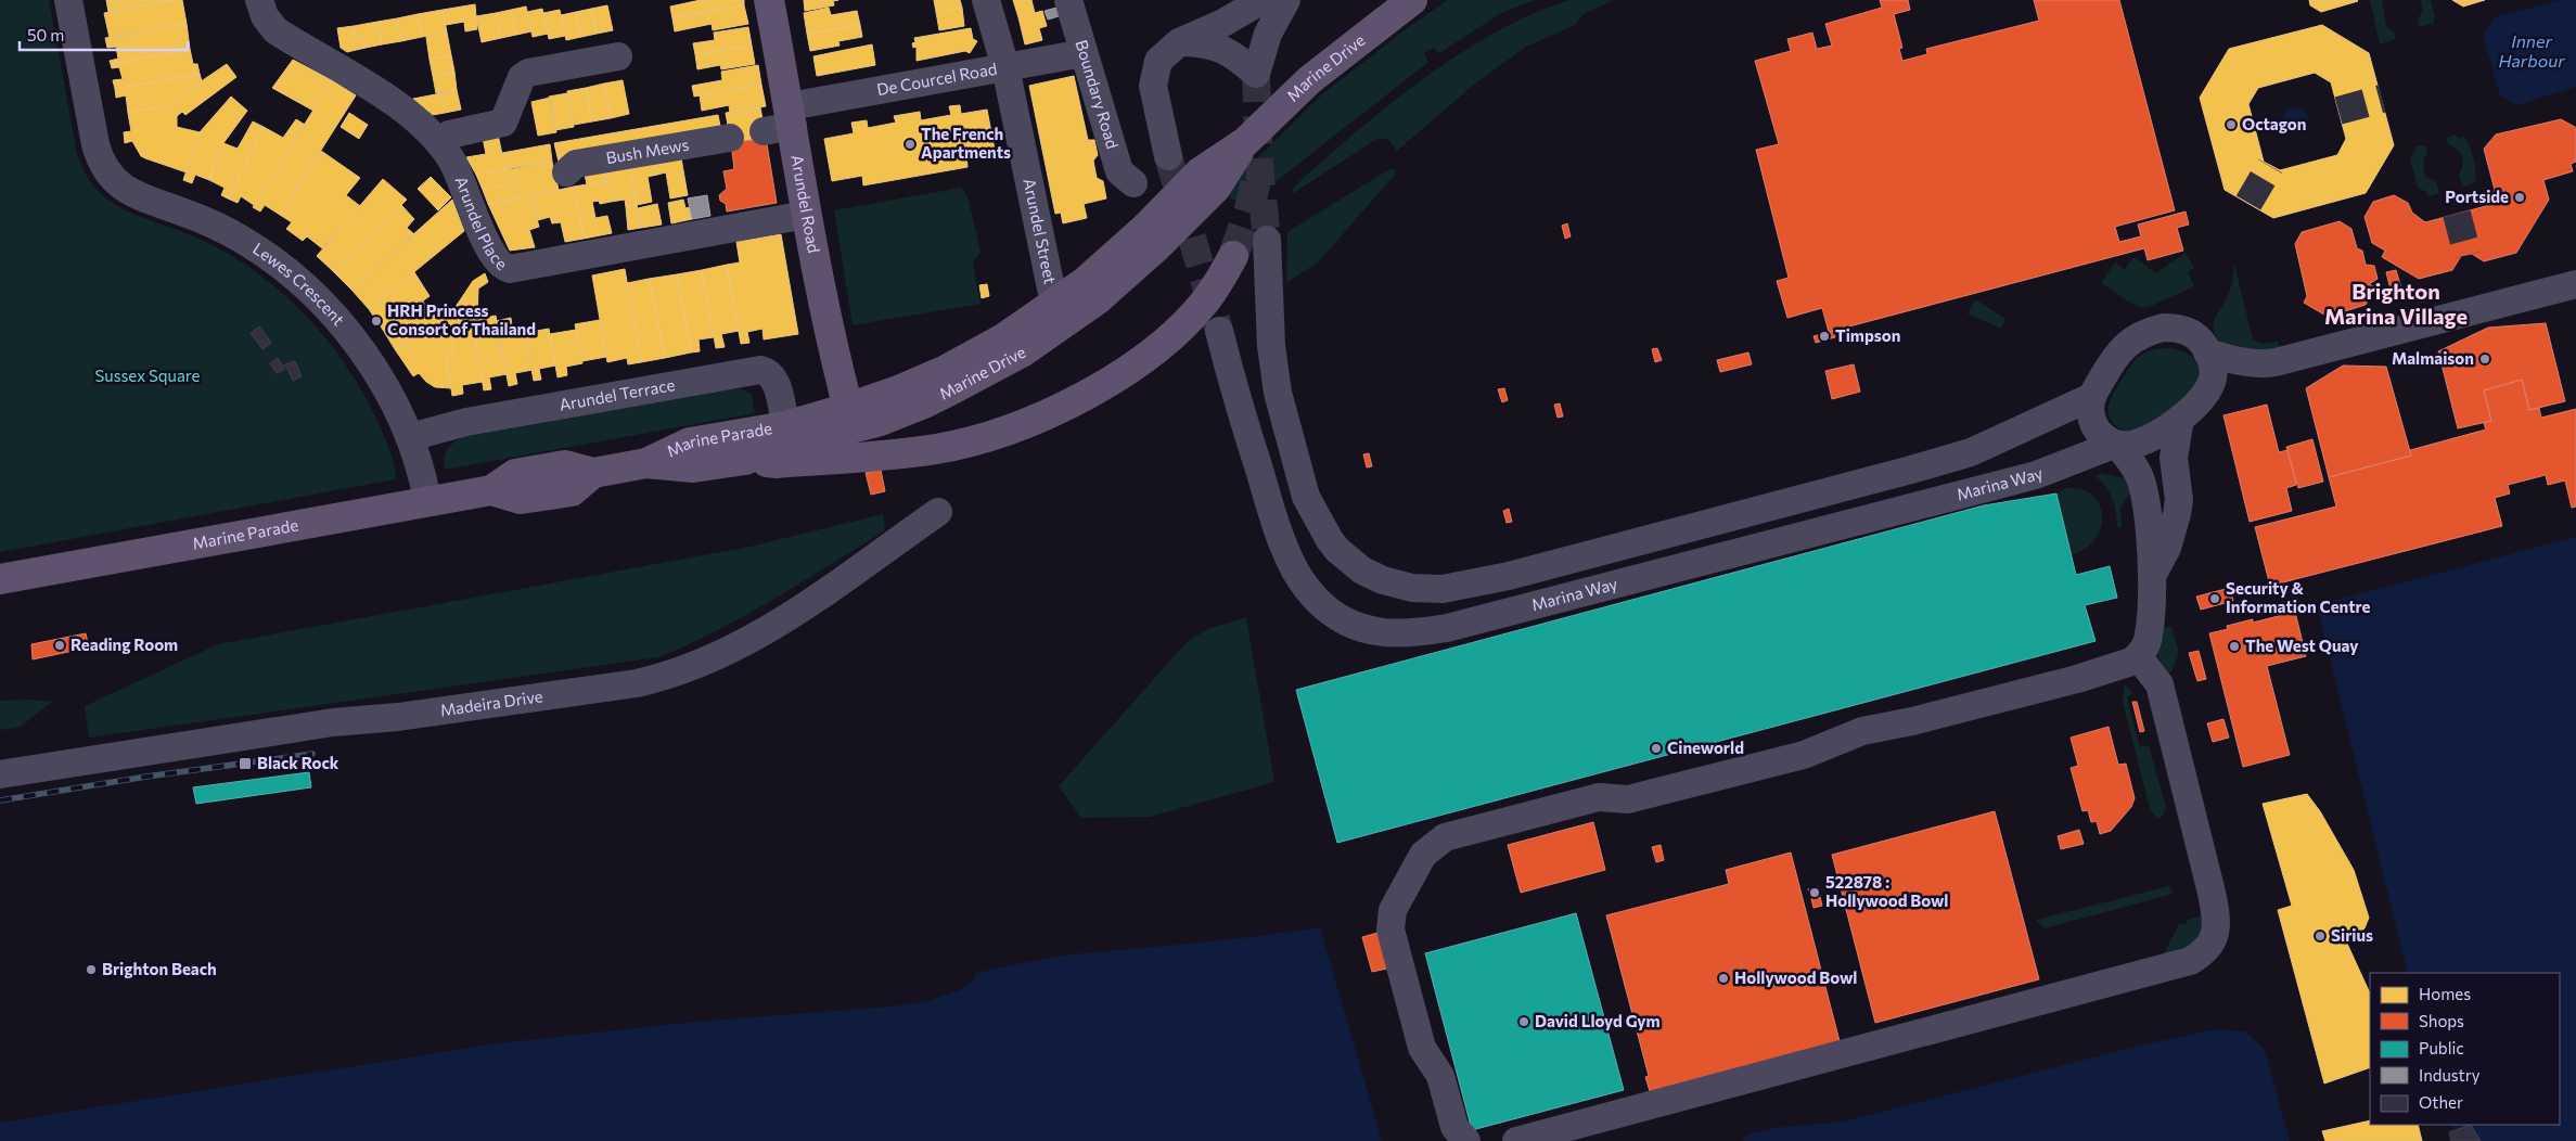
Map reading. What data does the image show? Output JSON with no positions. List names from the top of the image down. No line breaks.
{"streets":{"main road":["Marine Drive","Arundel Road","Marine Parade"],"street":["De Courcel Road","Boundary Road","Bush Mews","Arundel Place","Arundel Street","Lewes Crescent","Arundel Terrace","Marina Way","Madeira Drive"]},"crossings":[["Marine Drive","Arundel Road"],["Marine Drive","Arundel Street"],["Marine Drive","Marine Parade"],["De Courcel Road","Boundary Road"],["De Courcel Road","Arundel Road"],["De Courcel Road","Arundel Street"],["Arundel Road","Arundel Place"],["Arundel Road","Marine Parade"],["Lewes Crescent","Arundel Terrace"],["Lewes Crescent","Marine Parade"],["Arundel Terrace","Marine Parade"]],"districts":["Brighton Marina Village"],"water":["Inner Harbour"],"parks":["Sussex Square"],"places":{"other":["Octagon","The French Apartments","Portside","HRH Princess Consort of Thailand","Timpson","Malmaison","Security & Information Centre","Reading Room","The West Quay","Cineworld","522878 : Hollywood Bowl","Sirius","Brighton Beach","Hollywood Bowl","David Lloyd Gym"],"transit":["Black Rock"]},"legend":["Homes","Shops","Public","Industry","Other"],"scale_bar":"50 m"}
